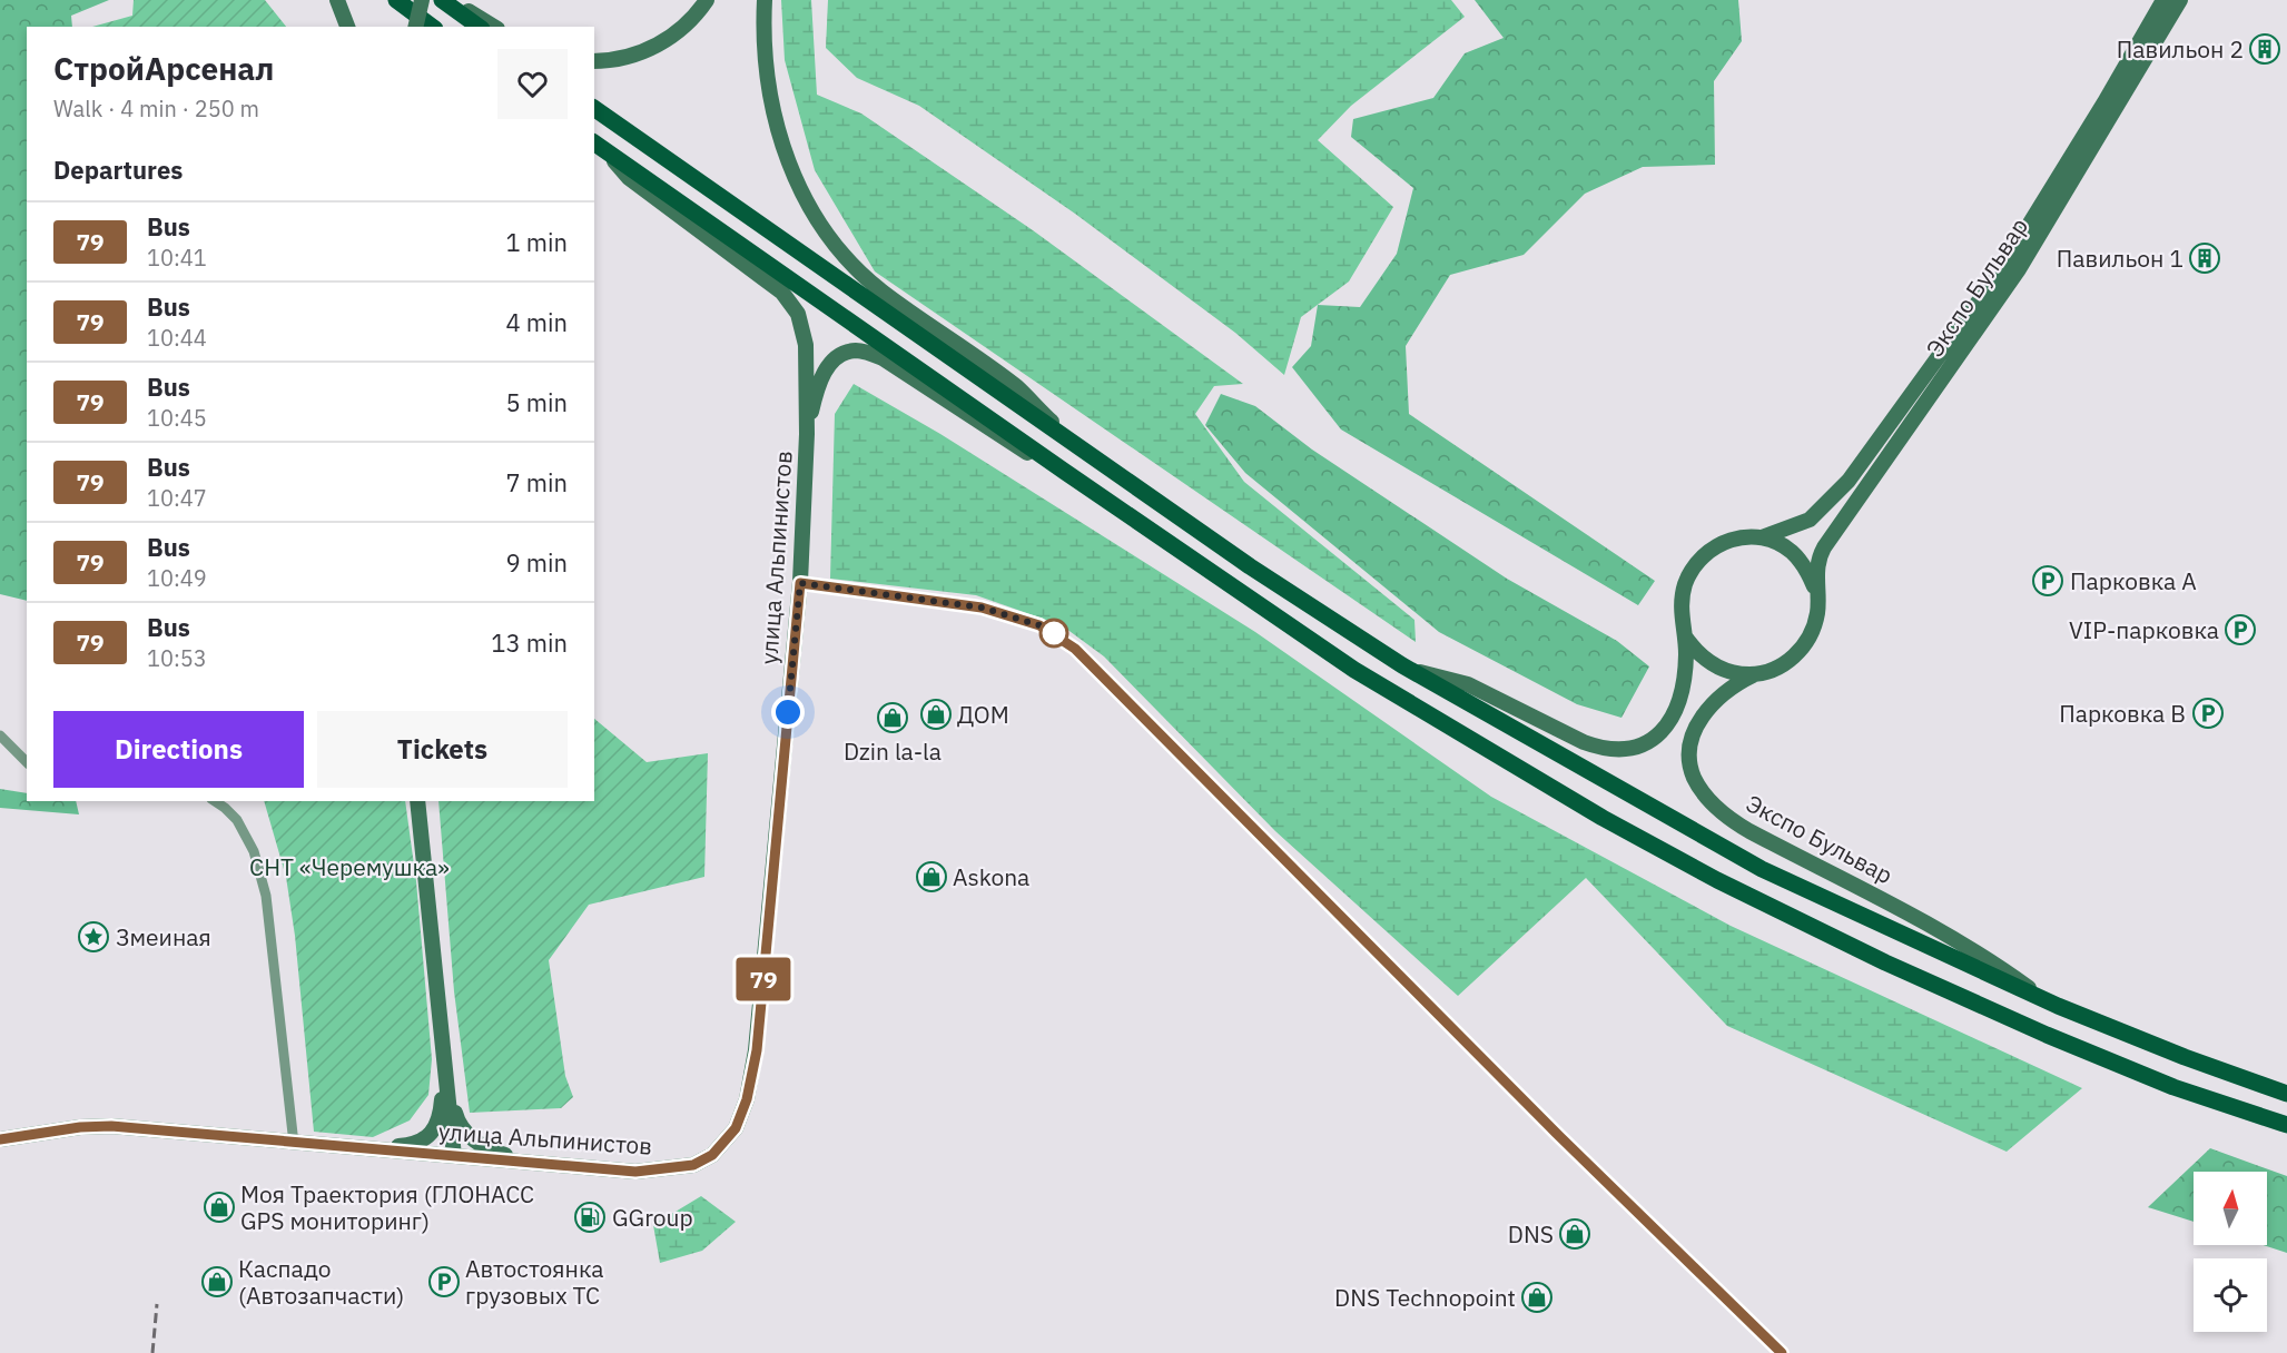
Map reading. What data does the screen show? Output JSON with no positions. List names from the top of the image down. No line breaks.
{"streets":{"main road":["Экспо Бульвар","улица Альпинистов"]},"parks":["СНТ «Черемушка»"],"places":{"building":["Павильон 2","Павильон 1"],"parking":["Парковка A","VIP-парковка","Парковка B","Автостоянка грузовых ТС"],"shop":["ДОМ","Dzin la-la","Askona","Моя Траектория (ГЛОНАСС GPS мониторинг)","DNS","Каспадо (Автозапчасти)","DNS Technopoint"],"place":["Змеиная"],"fuel station":["GGroup"]},"lines":["bus line 79"],"north":"top","page":{"on_map":"79","heading":[["СтройАрсенал","Walk · 4 min · 250 m"],"Departures"],"list":[{"mark":"79","name":"Bus","note":"10:41","value":"1 min"},{"mark":"79","name":"Bus","note":"10:44","value":"4 min"},{"mark":"79","name":"Bus","note":"10:45","value":"5 min"},{"mark":"79","name":"Bus","note":"10:47","value":"7 min"},{"mark":"79","name":"Bus","note":"10:49","value":"9 min"},{"mark":"79","name":"Bus","note":"10:53","value":"13 min"}],"buttons":["Directions","Tickets"]}}
